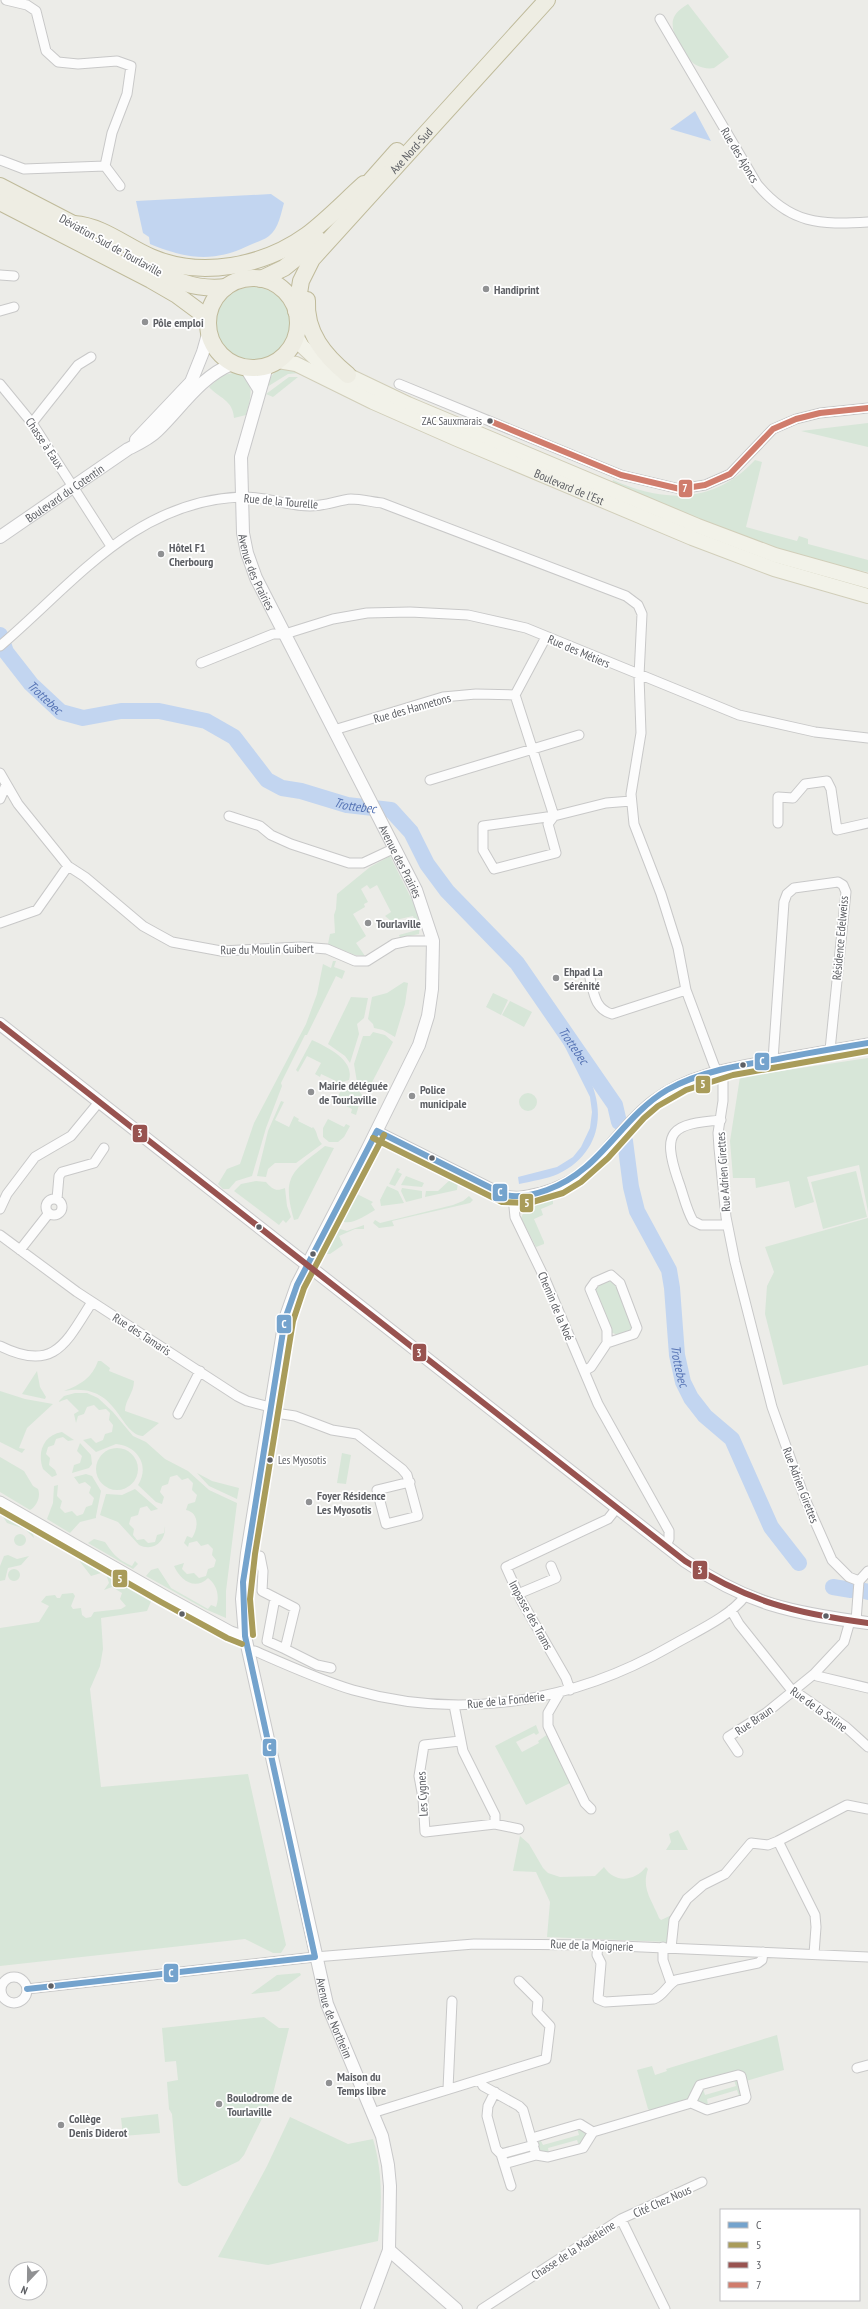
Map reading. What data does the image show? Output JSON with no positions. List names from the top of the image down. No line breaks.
{"streets":{"highway":["Axe Nord-Sud","Déviation Sud de Tourlaville"],"main road":["Boulevard de l'Est"],"street":["Rue des Ajoncs","Chasse à Eaux","Boulevard du Cotentin","Rue de la Tourelle","Avenue des Prairies","Rue des Métiers","Rue des Hannetons","Résidence Edelweiss","Rue du Moulin Guibert","Rue Adrien Girettes","Chemin de la Noé","Rue des Tamaris","Impasse des Trams","Rue de la Fonderie","Rue de la Saline","Rue Braun","Les Cygnes","Rue de la Moignerie","Avenue de Northeim","Cité Chez Nous","Chasse de la Madeleine"]},"crossings":[["Axe Nord-Sud","Déviation Sud de Tourlaville"],["Axe Nord-Sud","Boulevard de l'Est"],["Axe Nord-Sud","Boulevard du Cotentin"],["Axe Nord-Sud","Avenue des Prairies"],["Déviation Sud de Tourlaville","Boulevard de l'Est"],["Déviation Sud de Tourlaville","Boulevard du Cotentin"],["Déviation Sud de Tourlaville","Avenue des Prairies"],["Chasse à Eaux","Boulevard du Cotentin"],["Chasse à Eaux","Rue de la Tourelle"],["Boulevard de l'Est","Boulevard du Cotentin"],["Boulevard de l'Est","Avenue des Prairies"],["Boulevard du Cotentin","Avenue des Prairies"],["Rue de la Tourelle","Avenue des Prairies"],["Rue de la Tourelle","Rue des Métiers"],["Rue de la Tourelle","Rue Adrien Girettes"],["Avenue des Prairies","Rue des Métiers"],["Avenue des Prairies","Rue des Hannetons"],["Avenue des Prairies","Rue du Moulin Guibert"],["Avenue des Prairies","Avenue de Northeim"],["Rue des Métiers","Rue Adrien Girettes"],["Rue des Tamaris","Avenue de Northeim"],["Impasse des Trams","Rue de la Fonderie"],["Rue de la Fonderie","Rue de la Saline"],["Rue de la Fonderie","Avenue de Northeim"],["Rue de la Saline","Rue Braun"],["Rue de la Moignerie","Avenue de Northeim"],["Cité Chez Nous","Chasse de la Madeleine"]],"water":["Trottebec"],"places":["Handiprint","Pôle emploi","ZAC Sauxmarais","Hôtel F1 Cherbourg","Tourlaville","Ehpad La Sérénité","Mairie déléguée de Tourlaville","Police municipale","Les Myosotis","Foyer Résidence Les Myosotis","Maison du Temps libre","Boulodrome de Tourlaville","Collège Denis Diderot"],"lines":["transit line 7","transit line 3","transit line C","transit line 5"],"legend":["C","5","3","7"],"north":"bottom"}
